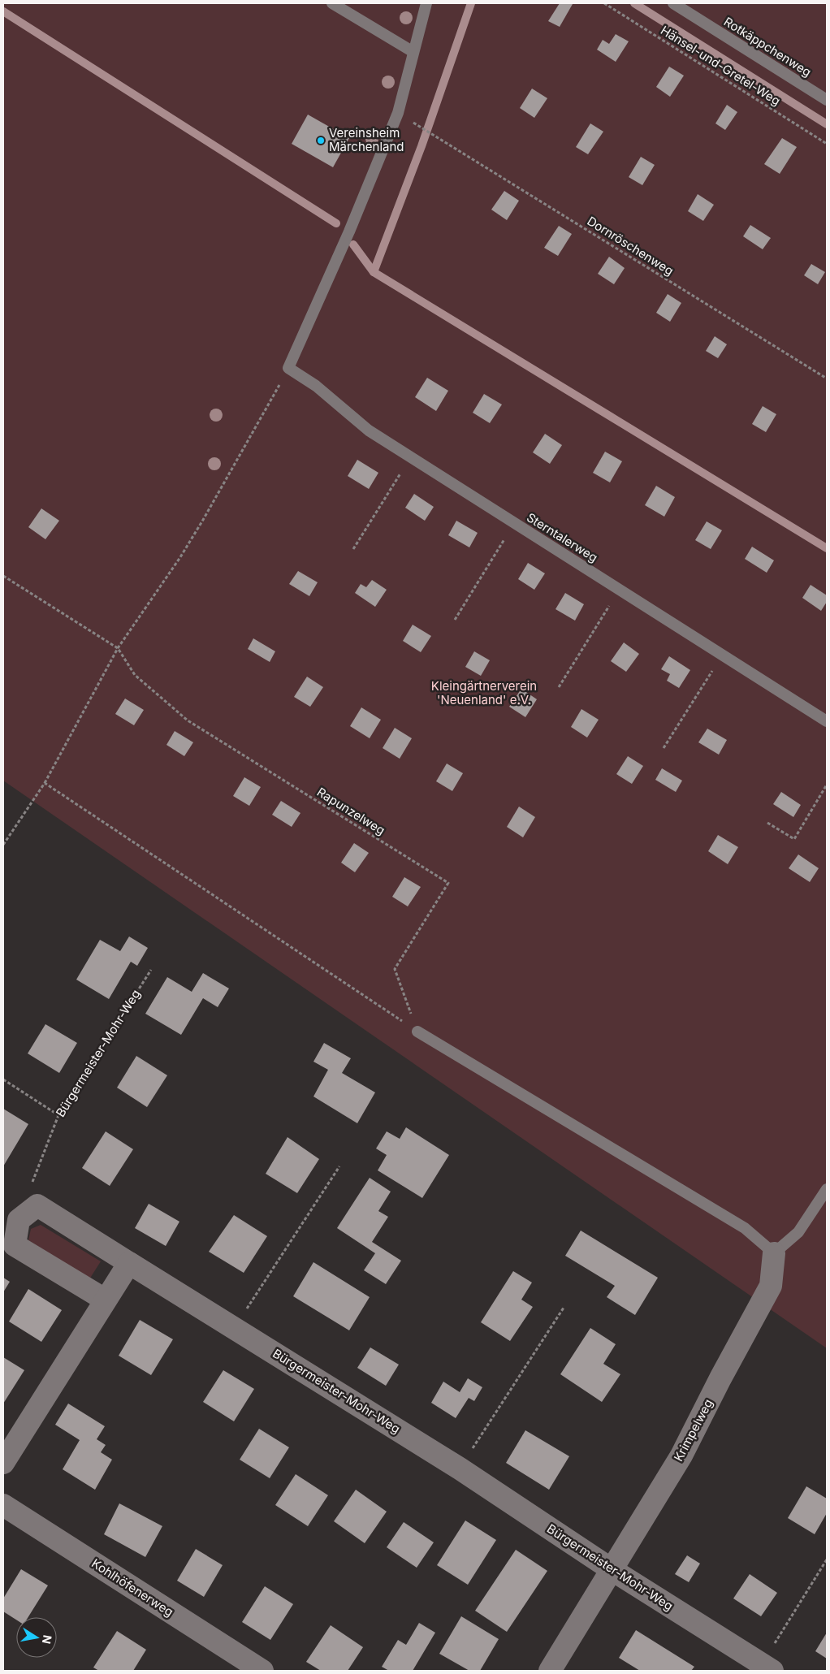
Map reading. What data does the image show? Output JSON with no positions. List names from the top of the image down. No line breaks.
{"streets":{"street":["Bürgermeister-Mohr-Weg","Krimpelweg","Kohlhöfenerweg"],"lane":["Rotkäppchenweg","Sterntalerweg"],"path":["Hänsel-und-Gretel-Weg","Dornröschenweg","Rapunzelweg"]},"crossings":[["Bürgermeister-Mohr-Weg","Krimpelweg"]],"parks":["Kleingärtnerverein 'Neuenland' e.V."],"places":["Vereinsheim Märchenland"],"north":"right"}
